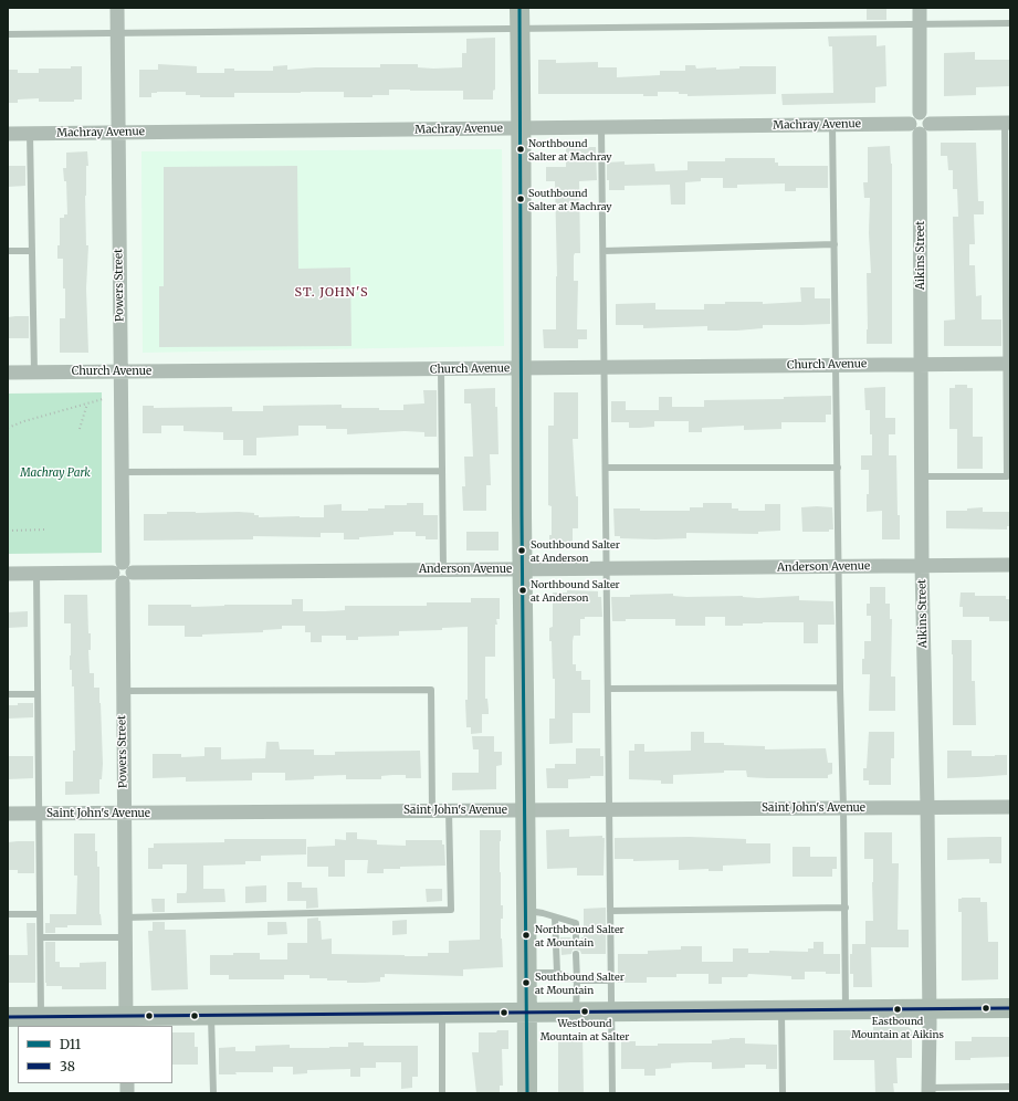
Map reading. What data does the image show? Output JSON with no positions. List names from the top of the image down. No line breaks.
{"streets":{"street":["Machray Avenue","Aikins Street","Powers Street","Church Avenue","Anderson Avenue","Saint John's Avenue"]},"crossings":[["Machray Avenue","Aikins Street"],["Machray Avenue","Powers Street"],["Aikins Street","Church Avenue"],["Aikins Street","Anderson Avenue"],["Aikins Street","Saint John's Avenue"],["Powers Street","Church Avenue"],["Powers Street","Anderson Avenue"],["Powers Street","Saint John's Avenue"]],"districts":["ST. JOHN'S"],"parks":["Machray Park"],"places":["Northbound Salter at Machray","Southbound Salter at Machray","Southbound Salter at Anderson","Northbound Salter at Anderson","Northbound Salter at Mountain","Southbound Salter at Mountain","Eastbound Mountain at Aikins","Westbound Mountain at Salter"],"lines":["transit line D11","transit line 38"],"legend":["D11","38"]}
